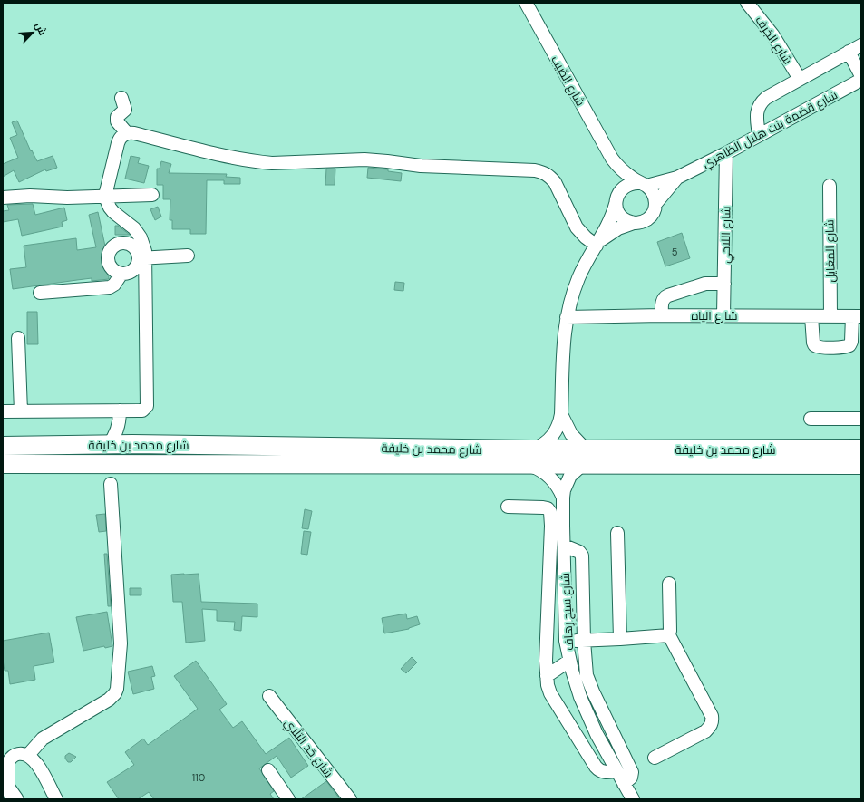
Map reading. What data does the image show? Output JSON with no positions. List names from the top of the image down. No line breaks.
{"streets":{"highway":["شارع محمد بن خليفة"],"street":["شارع الجُرف","شارع الصَّيب","شارع قضمة بنت هلال الظاهري","شارع اللاحي","شارع المغايل","شارع الياه","شارع سيح رِهاف","شارع حَد التلَّاي"]},"crossings":[["شارع الصَّيب","شارع قضمة بنت هلال الظاهري"],["شارع قضمة بنت هلال الظاهري","شارع اللاحي"],["شارع اللاحي","شارع الياه"],["شارع المغايل","شارع الياه"],["شارع محمد بن خليفة","شارع سيح رِهاف"]],"house_numbers":["5","110"],"north":"top right"}
